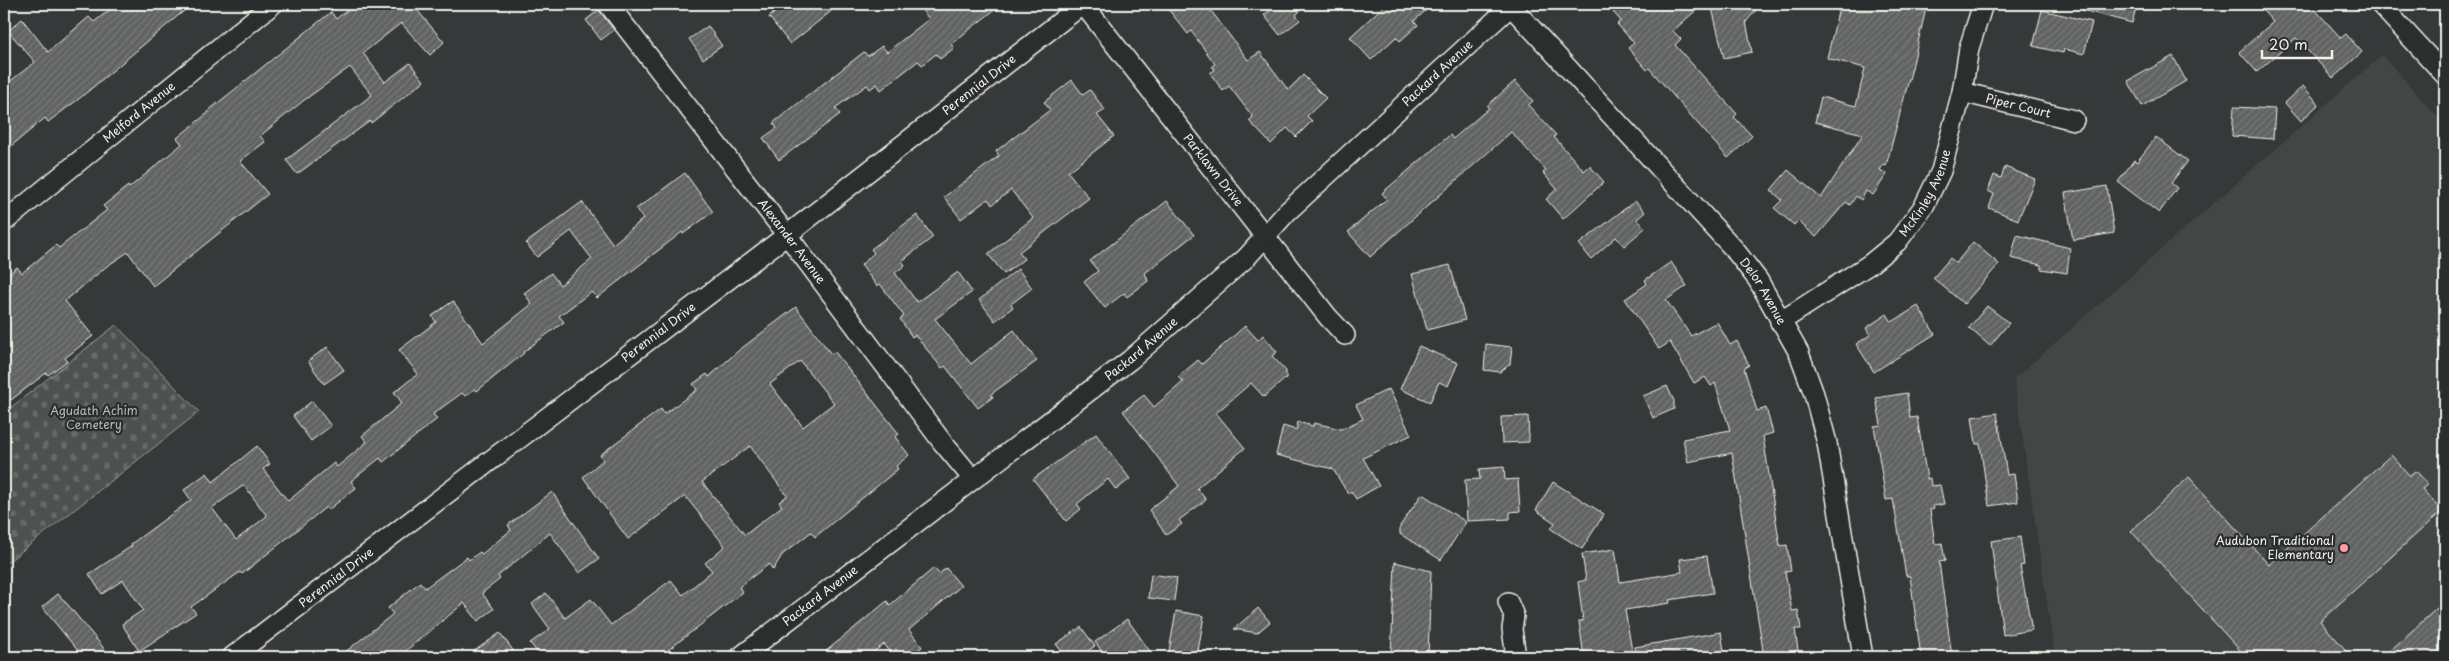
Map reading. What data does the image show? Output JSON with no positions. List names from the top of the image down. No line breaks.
{"streets":{"street":["Packard Avenue","Perennial Drive","Piper Court","Melford Avenue","Parklawn Drive","McKinley Avenue","Alexander Avenue","Delor Avenue"]},"crossings":[["Packard Avenue","Parklawn Drive"],["Packard Avenue","Alexander Avenue"],["Packard Avenue","Delor Avenue"],["Perennial Drive","Parklawn Drive"],["Perennial Drive","Alexander Avenue"],["Piper Court","McKinley Avenue"],["McKinley Avenue","Delor Avenue"]],"parks":["Agudath Achim Cemetery"],"places":["Audubon Traditional Elementary"],"scale_bar":"20 m"}
